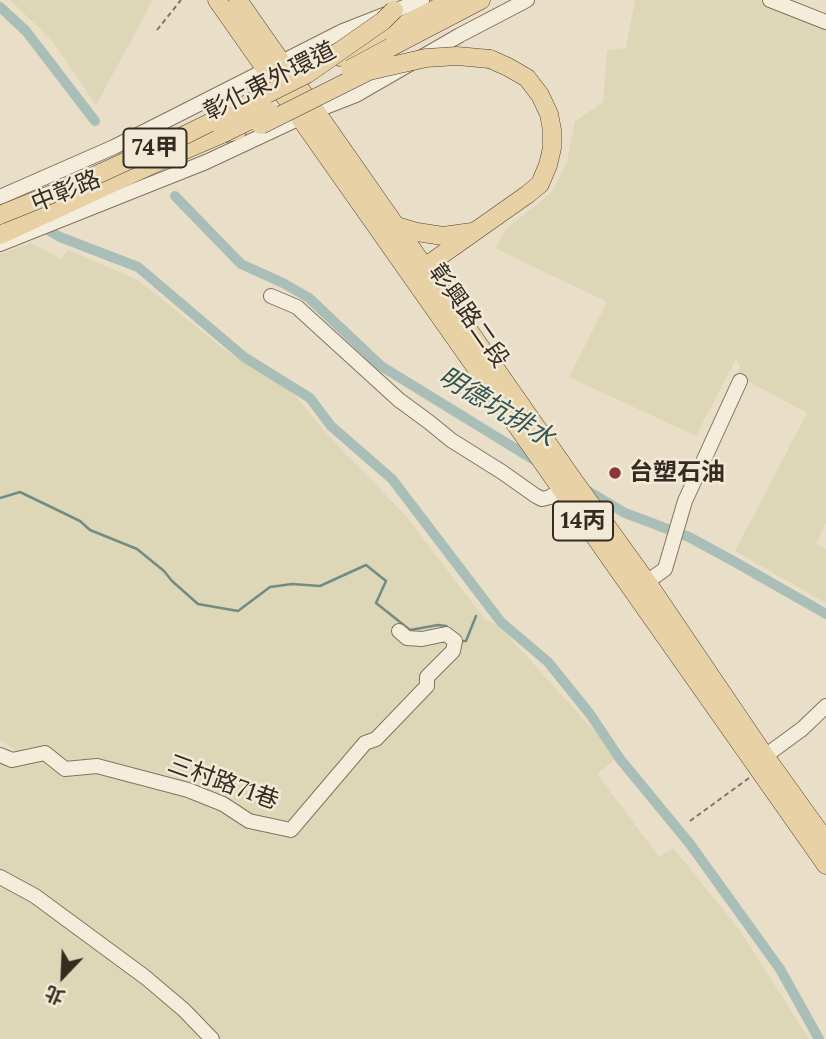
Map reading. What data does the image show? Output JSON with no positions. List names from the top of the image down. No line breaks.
{"streets":{"main road":["彰化東外環道","74甲","彰興路二段","14丙"],"street":["中彰路","三村路71巷"]},"crossings":[["中彰路","彰興路二段"]],"water":["明德坑排水"],"places":["台塑石油"],"north":"bottom left"}
